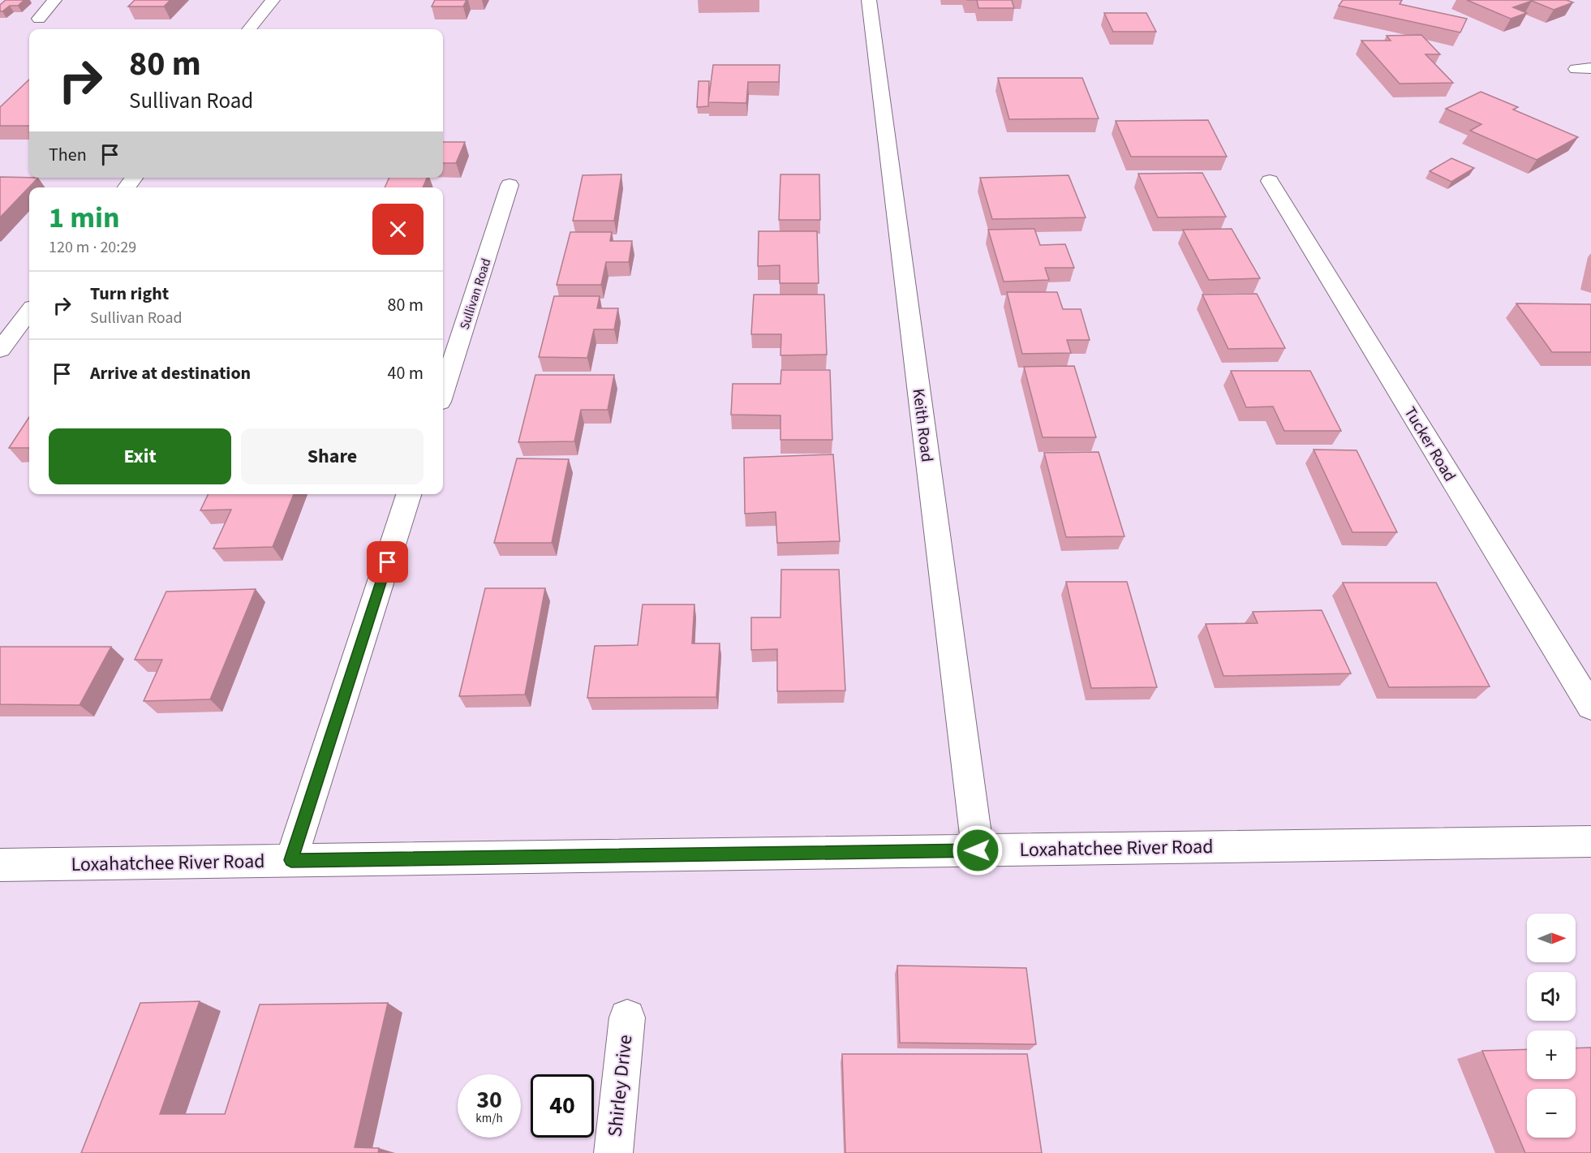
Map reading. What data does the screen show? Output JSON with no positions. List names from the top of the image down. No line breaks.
{"streets":{"street":["Sullivan Road","Keith Road","Tucker Road","Loxahatchee River Road","Shirley Drive"]},"crossings":[["Keith Road","Loxahatchee River Road"]],"north":"right","page":{"turn":["80 m","Sullivan Road"],"then":"Then","heading":["1 min","120 m · 20:29"],"list":[{"name":"Turn right","note":"Sullivan Road","value":"80 m"},{"name":"Arrive at destination","value":"40 m"}],"buttons":["Exit","Share"],"map_buttons":["+","−"],"speed":"30 km/h","limit":"40"}}
